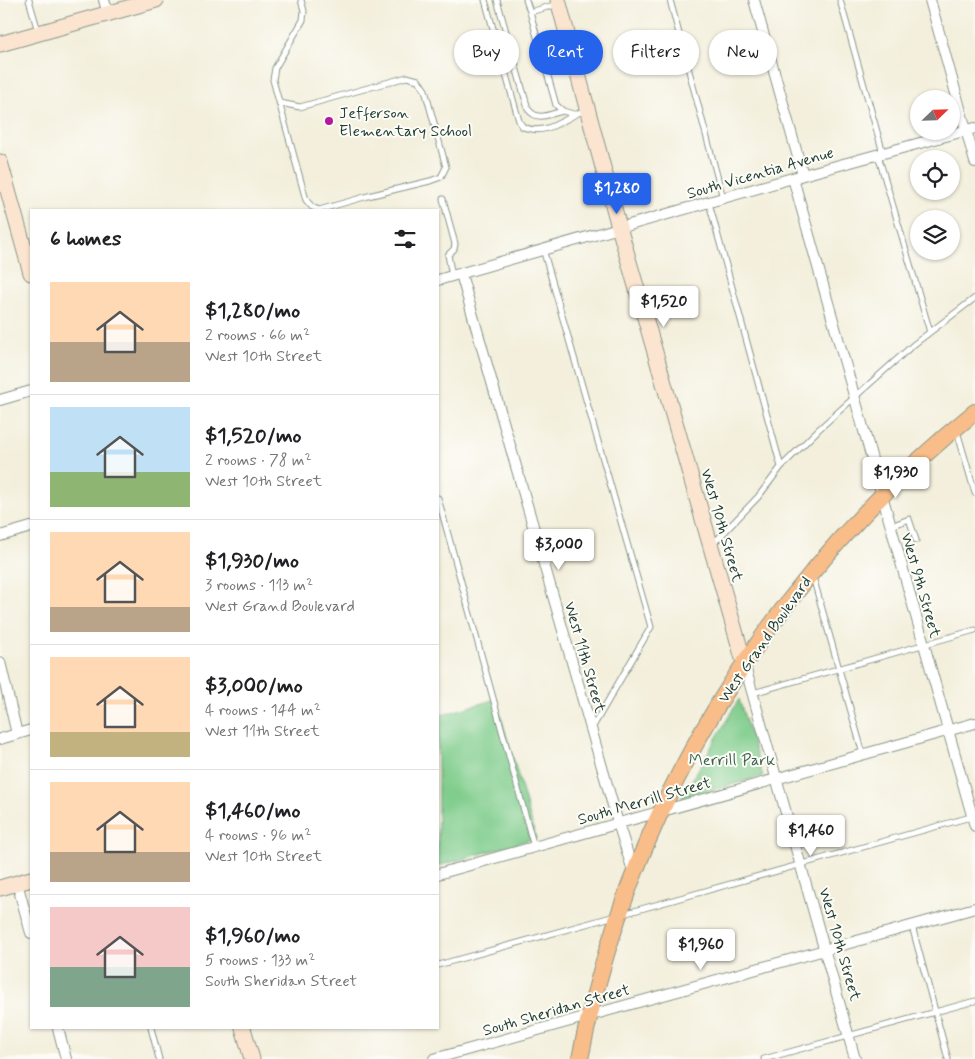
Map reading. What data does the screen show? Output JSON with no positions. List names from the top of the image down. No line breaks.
{"streets":{"main road":["West Grand Boulevard"],"street":["South Vicentia Avenue","West 10th Street","West 9th Street","West 11th Street","South Merrill Street","South Sheridan Street"]},"crossings":[["South Vicentia Avenue","West 10th Street"],["South Vicentia Avenue","West 9th Street"],["South Vicentia Avenue","West 11th Street"],["West 10th Street","West Grand Boulevard"],["West 10th Street","South Merrill Street"],["West 10th Street","South Sheridan Street"],["West 9th Street","West Grand Boulevard"],["West 9th Street","South Merrill Street"],["West Grand Boulevard","West 11th Street"],["West Grand Boulevard","South Merrill Street"],["West Grand Boulevard","South Sheridan Street"],["West 11th Street","South Merrill Street"]],"parks":["Merrill Park"],"places":["Jefferson Elementary School"],"north":"top right","page":{"chip":["Buy","Rent","Filters","New"],"price":["$1,280","$1,520","$1,930","$3,000","$1,460","$1,960"],"heading":"6 homes","list":[{"name":"$1,280/mo","note":"2 rooms · 66 m² · West 10th Street"},{"name":"$1,520/mo","note":"2 rooms · 78 m² · West 10th Street"},{"name":"$1,930/mo","note":"3 rooms · 113 m² · West Grand Boulevard"},{"name":"$3,000/mo","note":"4 rooms · 144 m² · West 11th Street"},{"name":"$1,460/mo","note":"4 rooms · 96 m² · West 10th Street"},{"name":"$1,960/mo","note":"5 rooms · 133 m² · South Sheridan Street"}]}}
